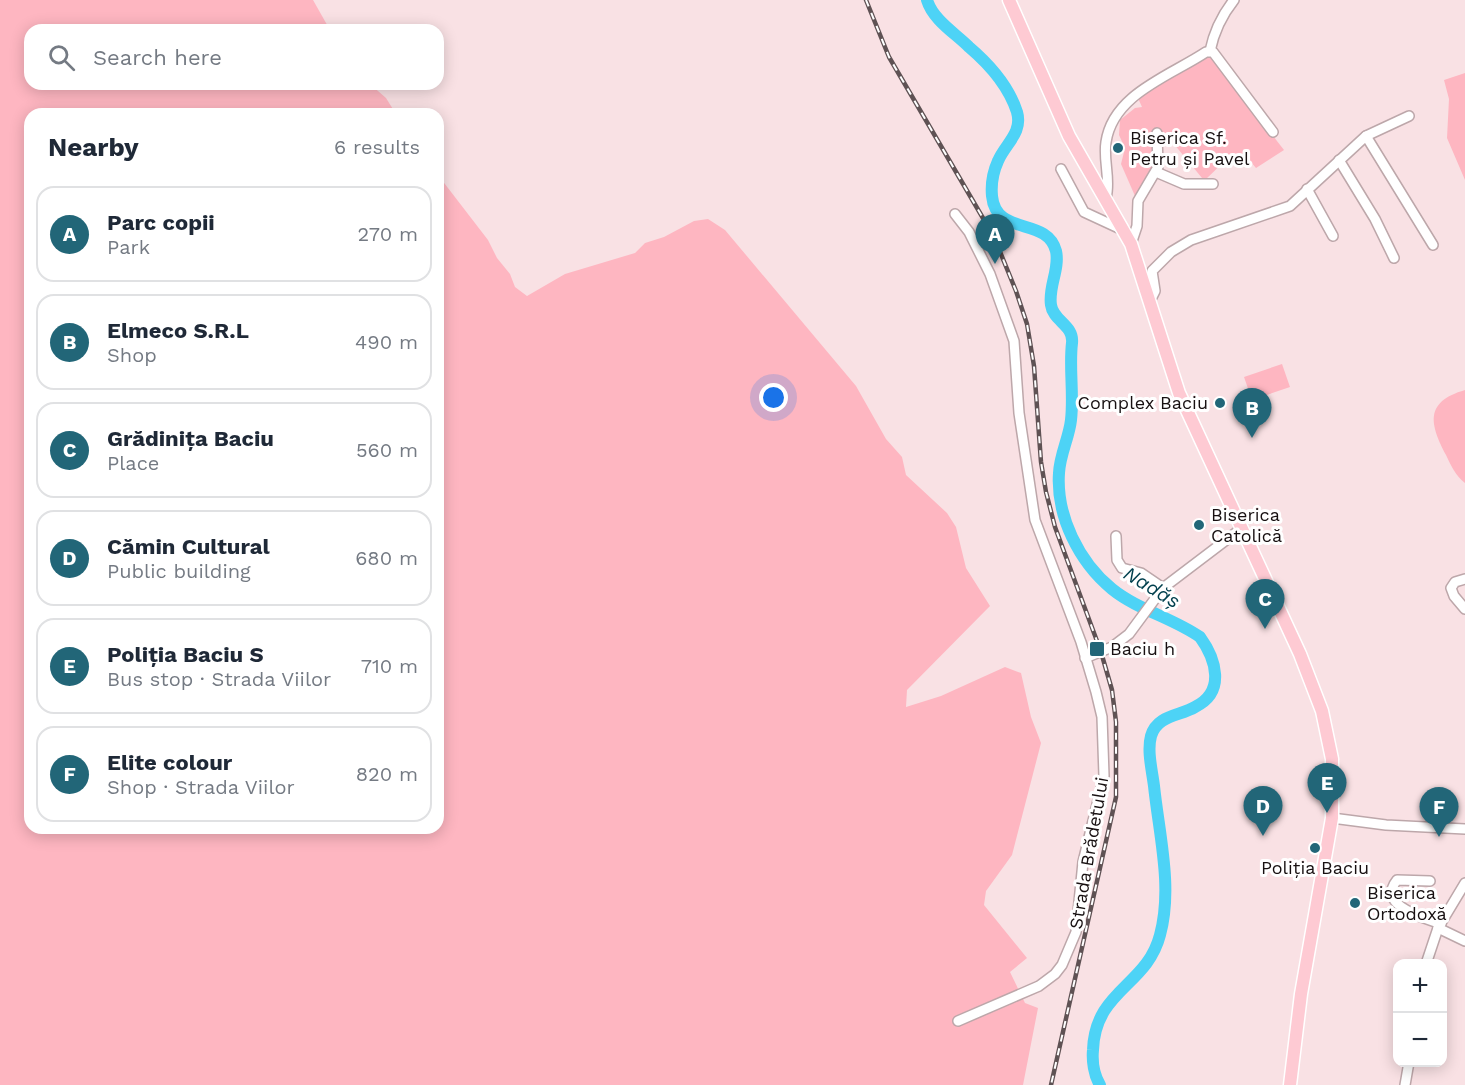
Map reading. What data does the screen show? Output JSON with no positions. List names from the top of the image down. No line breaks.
{"streets":{"street":["Strada Brădetului"]},"water":["Nadăș"],"places":{"other":["Biserica Sf. Petru și Pavel","Complex Baciu","Biserica Catolică","Poliția Baciu","Biserica Ortodoxă"],"transit":["Baciu h"]},"page":{"search":"Search here","heading":["Nearby","6 results"],"list":[{"mark":"A","name":"Parc copii","note":"Park","value":"270 m"},{"mark":"B","name":"Elmeco S.R.L","note":"Shop","value":"490 m"},{"mark":"C","name":"Grădinița Baciu","note":"Place","value":"560 m"},{"mark":"D","name":"Cămin Cultural","note":"Public building","value":"680 m"},{"mark":"E","name":"Poliția Baciu S","note":"Bus stop · Strada Viilor","value":"710 m"},{"mark":"F","name":"Elite colour","note":"Shop · Strada Viilor","value":"820 m"}],"pins":["A","B","C","E","D","F"],"map_buttons":["+","−"]}}
